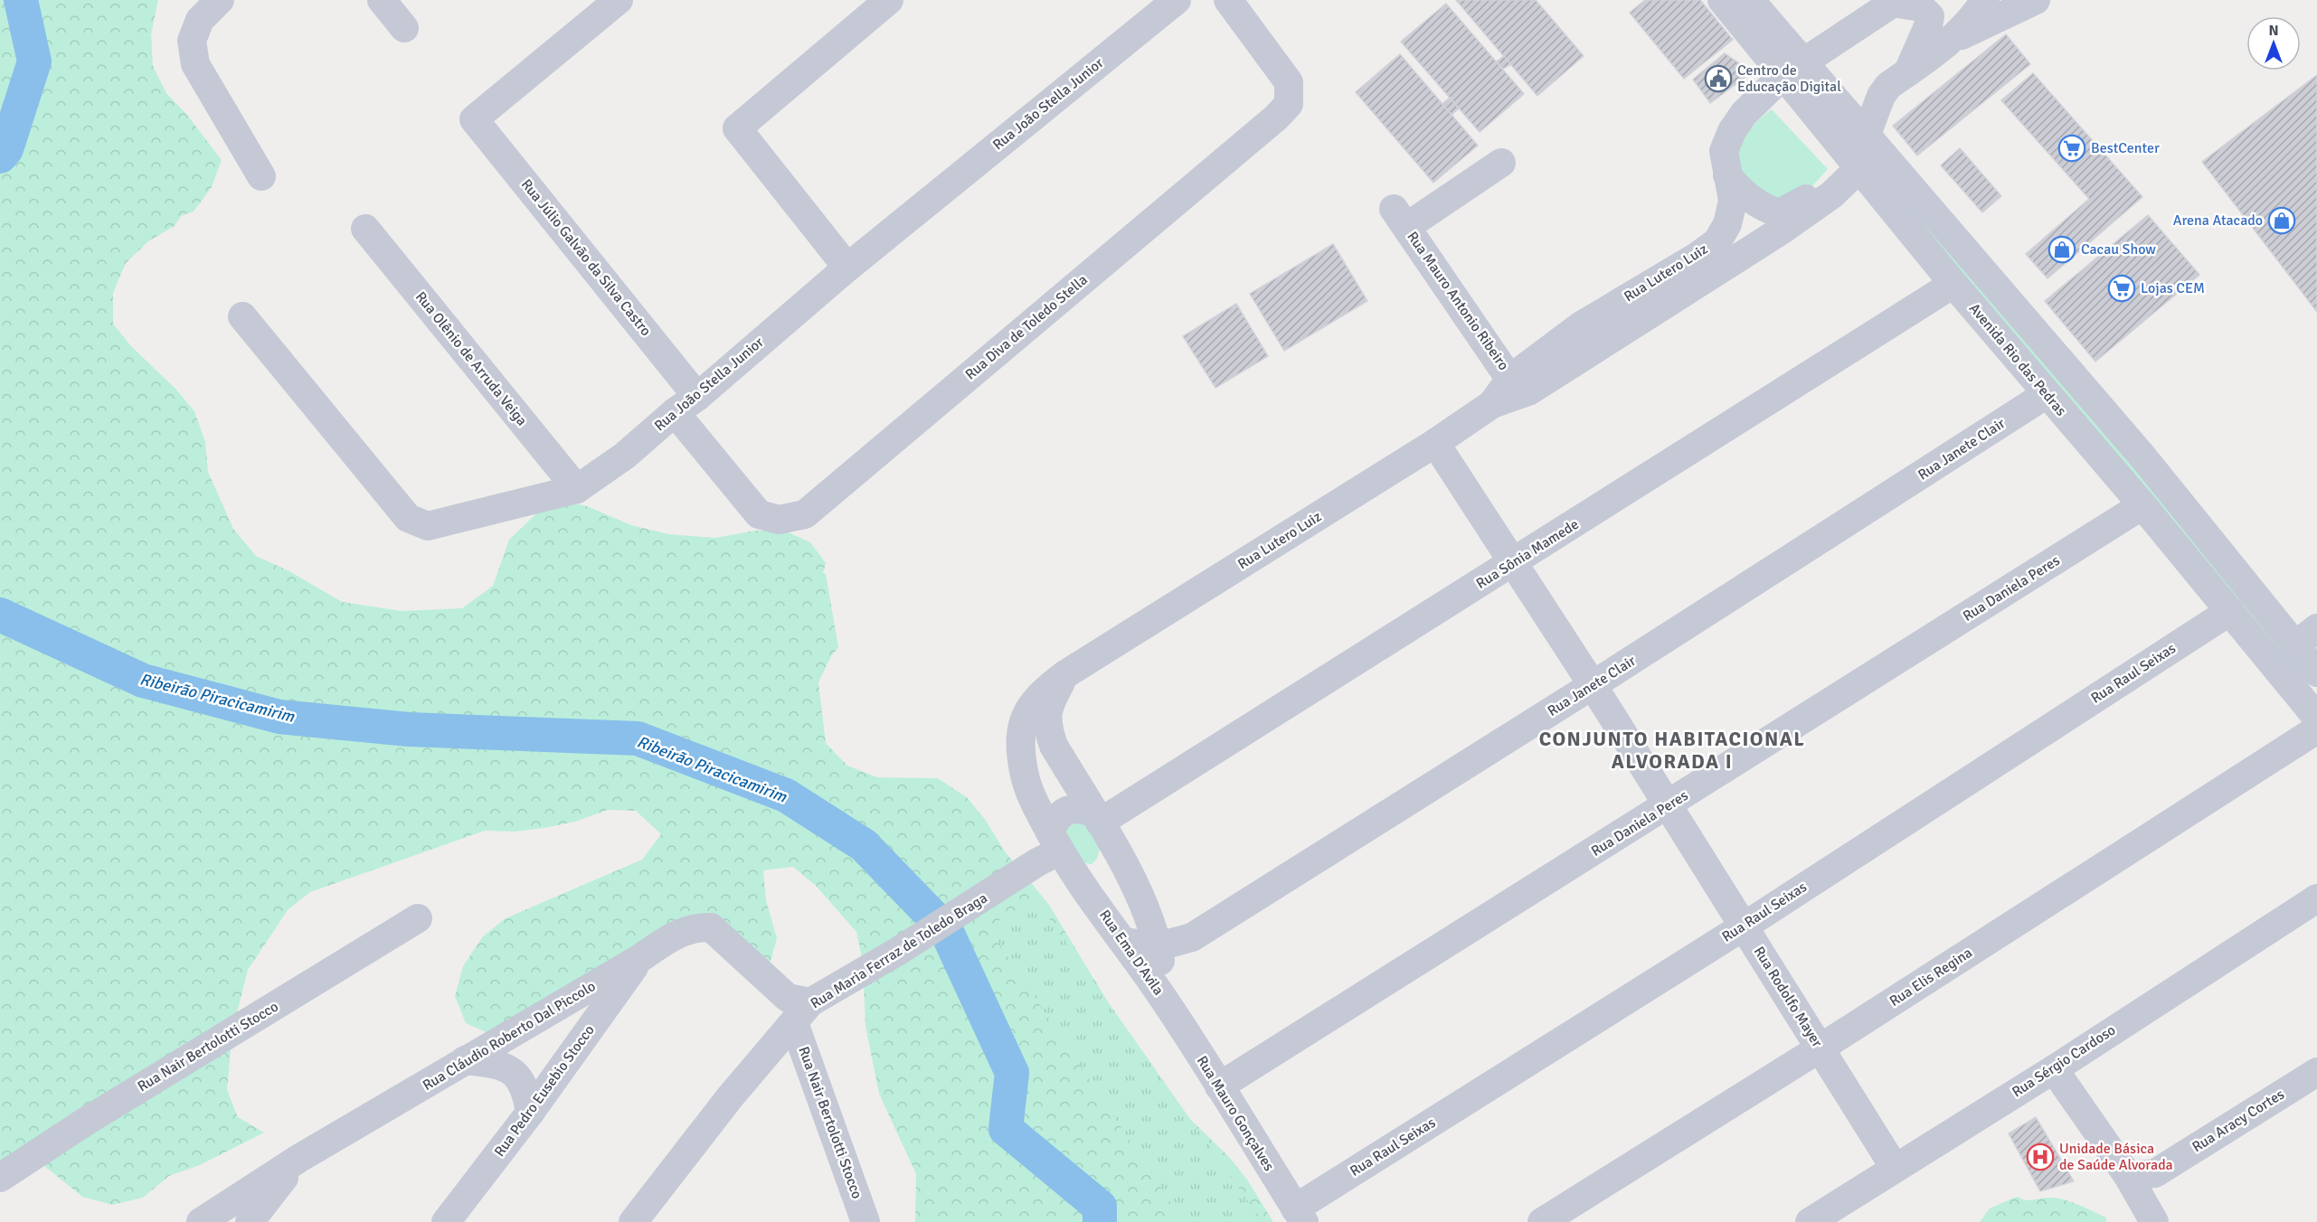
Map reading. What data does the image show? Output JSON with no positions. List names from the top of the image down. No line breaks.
{"streets":{"street":["Rua João Stella Junior","Rua Júlio Galvão da Silva Castro","Rua Lutero Luiz","Rua Mauro Antonio Ribeiro","Rua Diva de Toledo Stella","Rua Olênio de Arruda Veiga","Avenida Rio das Pedras","Rua Janete Clair","Rua Sônia Mamede","Rua Daniela Peres","Rua Raul Seixas","Rua Maria Ferraz de Toledo Braga","Rua Ema D'Avila","Rua Elis Regina","Rua Rodolfo Mayer","Rua Cláudio Roberto Dal Piccolo","Rua Nair Bertolotti Stocco","Rua Sérgio Cardoso","Rua Pedro Eusebio Stocco","Rua Mauro Gonçalves","Rua Aracy Cortes"]},"crossings":[["Rua João Stella Junior","Rua Júlio Galvão da Silva Castro"],["Rua João Stella Junior","Rua Diva de Toledo Stella"],["Rua João Stella Junior","Rua Olênio de Arruda Veiga"],["Rua Lutero Luiz","Rua Mauro Antonio Ribeiro"],["Rua Lutero Luiz","Avenida Rio das Pedras"],["Rua Lutero Luiz","Rua Ema D'Avila"],["Rua Lutero Luiz","Rua Rodolfo Mayer"],["Avenida Rio das Pedras","Rua Janete Clair"],["Avenida Rio das Pedras","Rua Sônia Mamede"],["Avenida Rio das Pedras","Rua Daniela Peres"],["Avenida Rio das Pedras","Rua Raul Seixas"],["Rua Janete Clair","Rua Ema D'Avila"],["Rua Janete Clair","Rua Rodolfo Mayer"],["Rua Sônia Mamede","Rua Maria Ferraz de Toledo Braga"],["Rua Sônia Mamede","Rua Ema D'Avila"],["Rua Sônia Mamede","Rua Rodolfo Mayer"],["Rua Daniela Peres","Rua Rodolfo Mayer"],["Rua Daniela Peres","Rua Mauro Gonçalves"],["Rua Raul Seixas","Rua Rodolfo Mayer"],["Rua Raul Seixas","Rua Mauro Gonçalves"],["Rua Maria Ferraz de Toledo Braga","Rua Ema D'Avila"],["Rua Maria Ferraz de Toledo Braga","Rua Cláudio Roberto Dal Piccolo"],["Rua Maria Ferraz de Toledo Braga","Rua Nair Bertolotti Stocco"],["Rua Ema D'Avila","Rua Mauro Gonçalves"],["Rua Elis Regina","Rua Rodolfo Mayer"],["Rua Rodolfo Mayer","Rua Sérgio Cardoso"],["Rua Cláudio Roberto Dal Piccolo","Rua Nair Bertolotti Stocco"],["Rua Cláudio Roberto Dal Piccolo","Rua Pedro Eusebio Stocco"]],"districts":["CONJUNTO HABITACIONAL ALVORADA I"],"water":["Ribeirão Piracicamirim"],"places":{"public building":["Centro de Educação Digital"],"supermarket":["BestCenter","Lojas CEM"],"shop":["Arena Atacado","Cacau Show"],"hospital":["Unidade Básica de Saúde Alvorada"]},"north":"top"}
